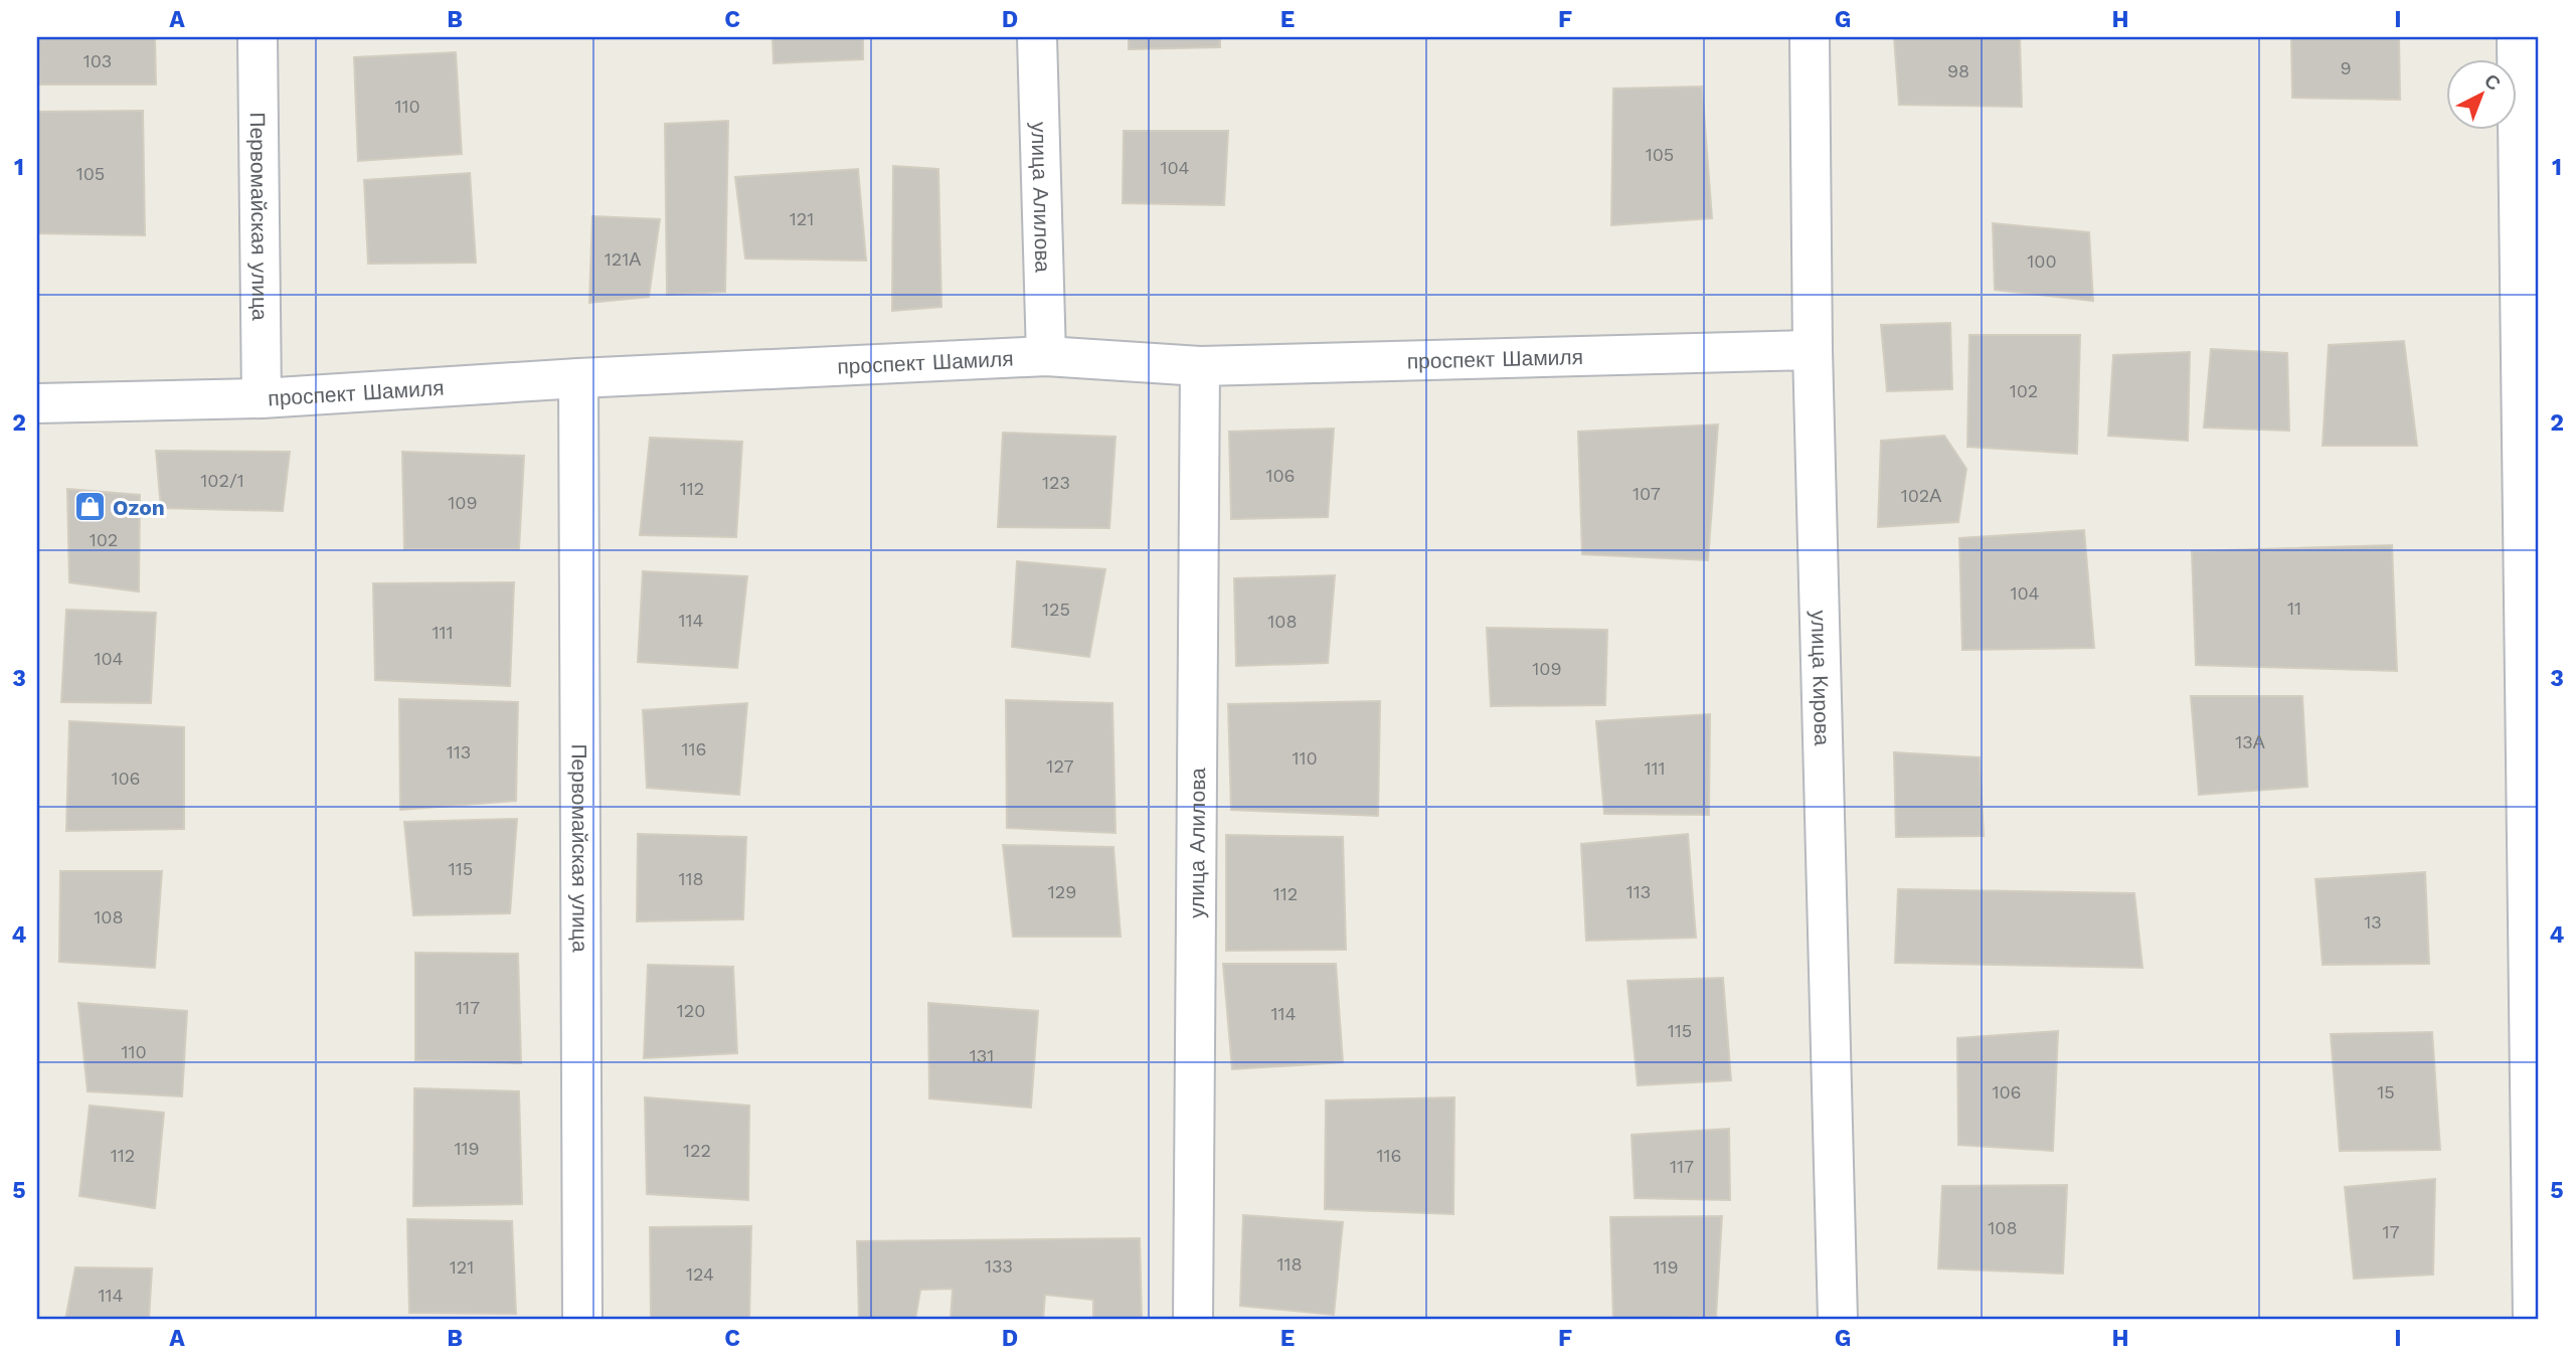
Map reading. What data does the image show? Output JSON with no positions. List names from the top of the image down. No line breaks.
{"streets":{"street":["улица Алилова","Первомайская улица","проспект Шамиля","улица Кирова"]},"crossings":[["улица Алилова","проспект Шамиля"],["Первомайская улица","проспект Шамиля"],["проспект Шамиля","улица Кирова"]],"places":{"shop":["Ozon"]},"house_numbers":["103","9","98","110","105","104","105","121","121А","100","102","106","102/1","123","112","107","102А","109","102","104","11","125","114","108","111","104","109","13А","116","113","110","127","111","106","115","118","129","113","112","108","13","117","120","114","115","110","131","106","15","119","122","112","116","117","108","17","118","133","121","119","124","114"],"north":"top right","grid":{"columns":["A","B","C","D","E","F","G","H","I"],"rows":["1","2","3","4","5"]}}
